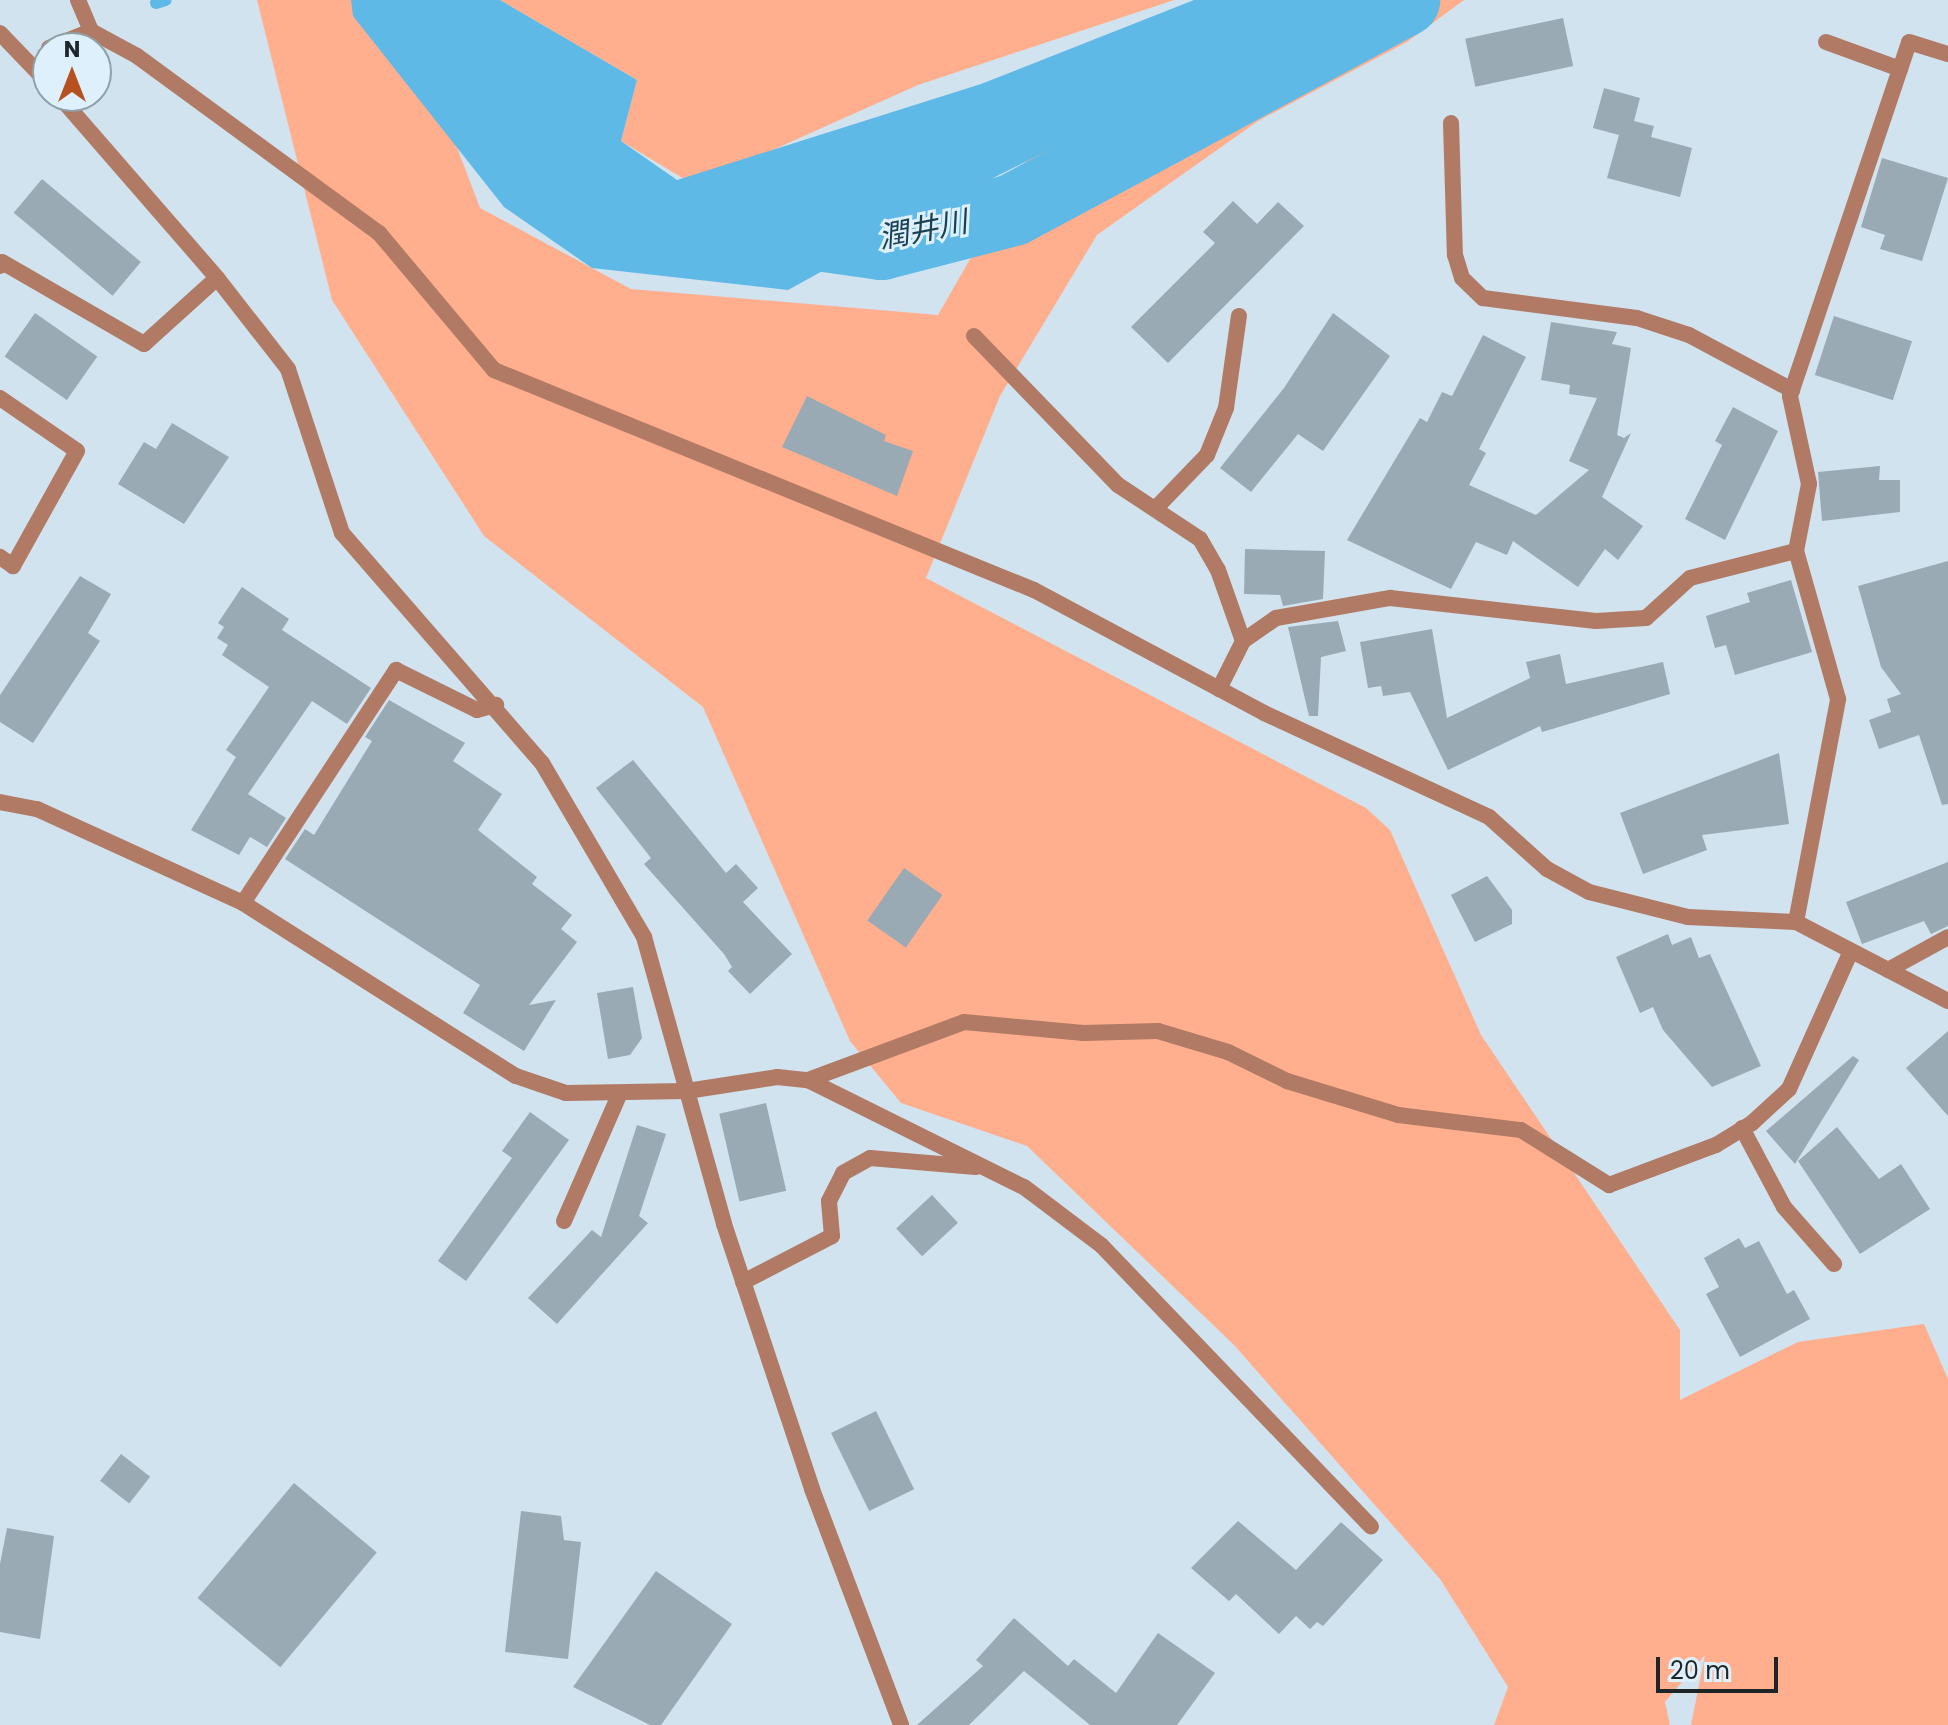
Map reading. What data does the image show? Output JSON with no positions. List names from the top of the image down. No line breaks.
{"water":["潤井川"],"scale_bar":"20 m","north":"top"}
